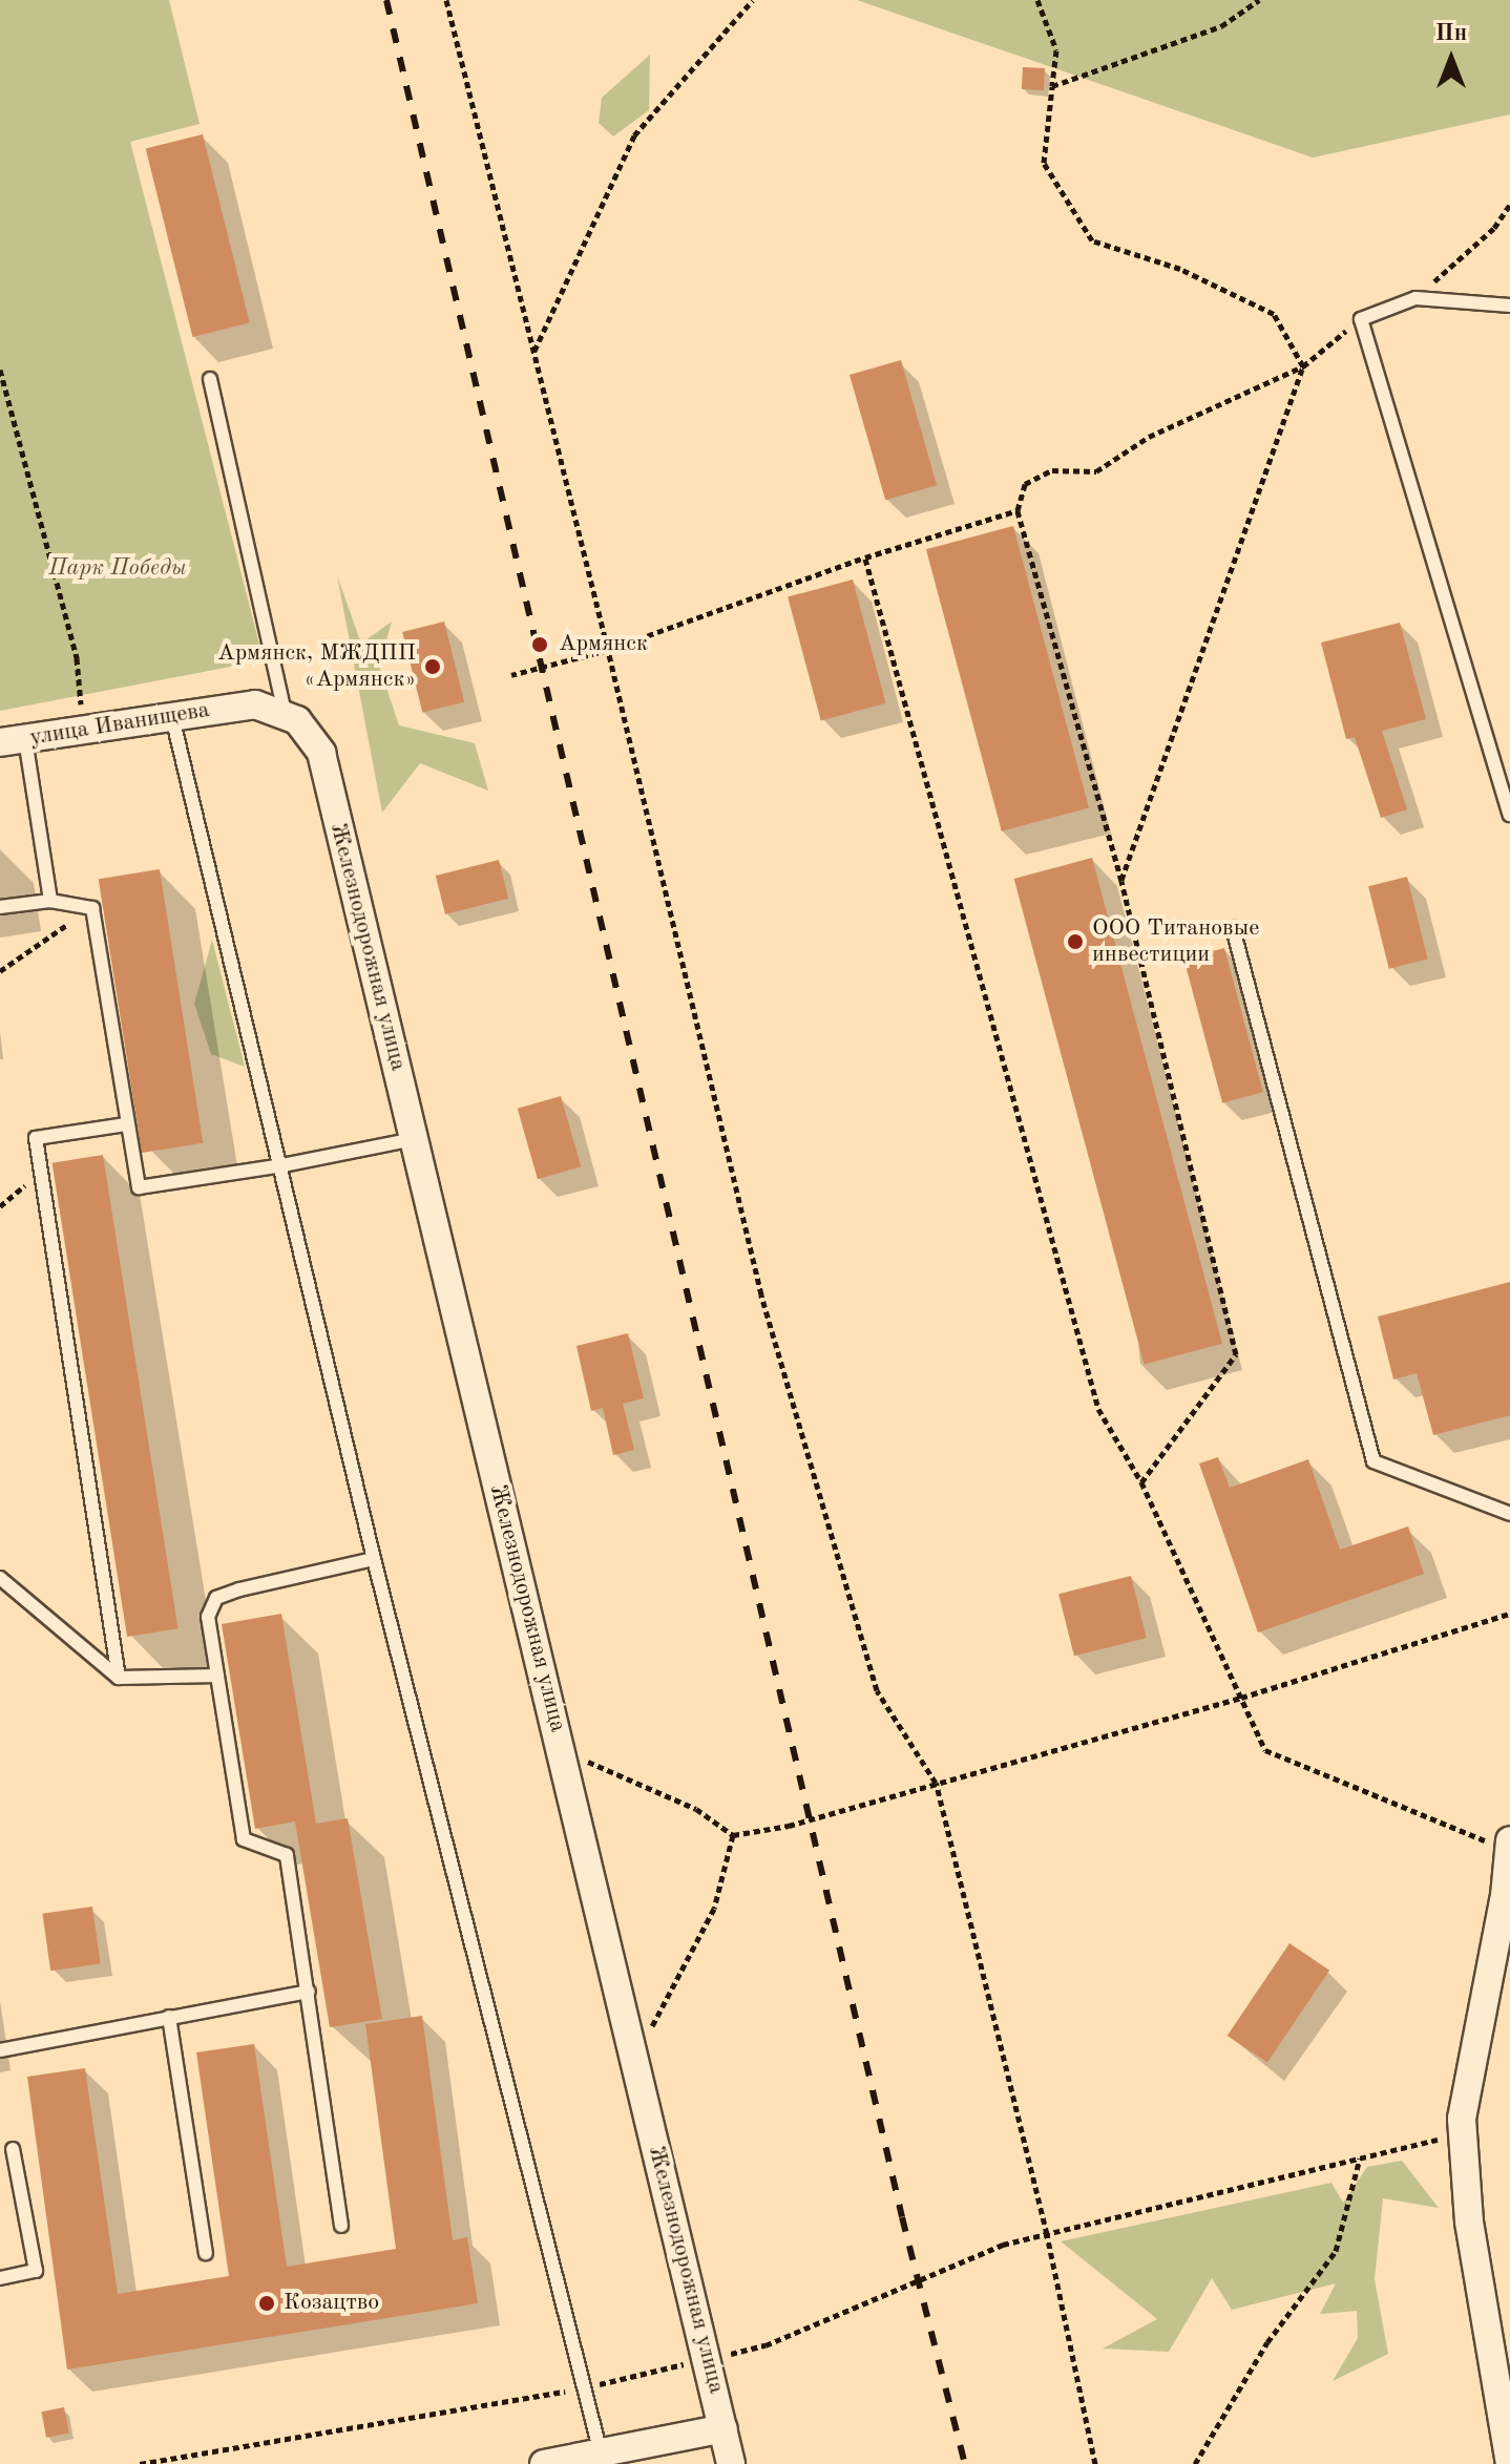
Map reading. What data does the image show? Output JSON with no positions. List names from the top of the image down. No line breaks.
{"streets":{"street":["улица Иванищева","Железнодорожная улица"]},"crossings":[["улица Иванищева","Железнодорожная улица"]],"parks":["Парк Победы"],"places":["Армянск","Армянск, МЖДПП «Армянск»","ООО Титановые инвестиции","Козацтво"],"north":"top"}
